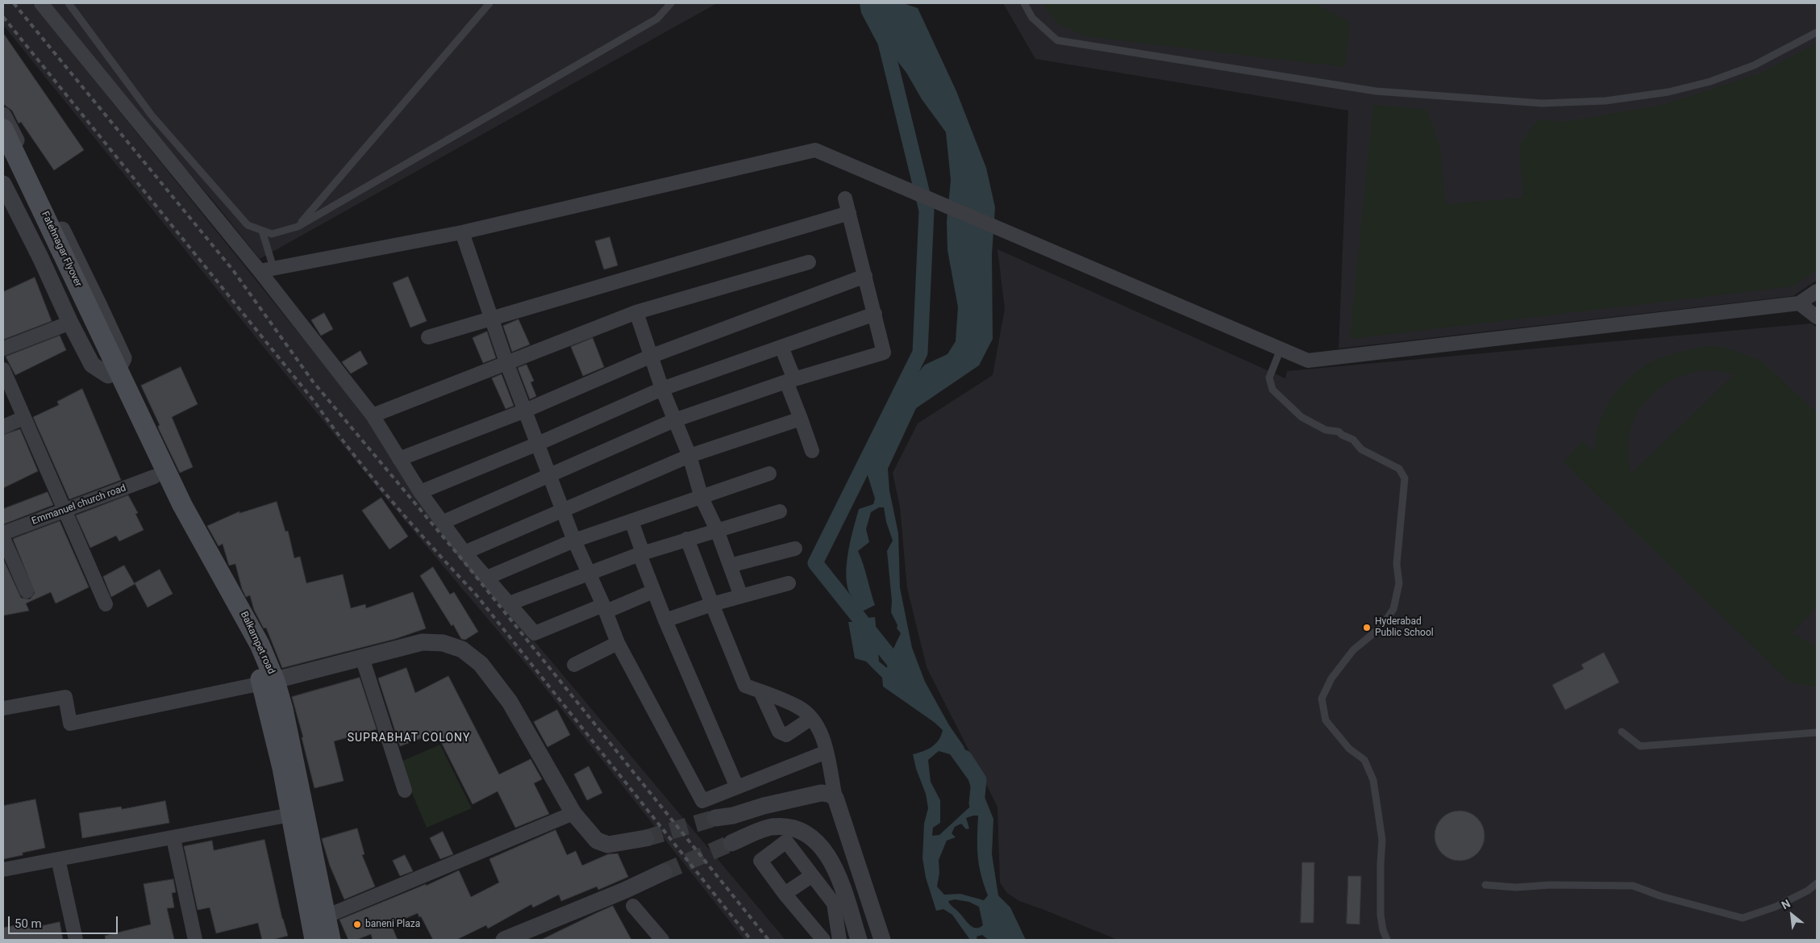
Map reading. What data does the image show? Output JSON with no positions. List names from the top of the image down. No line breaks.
{"streets":{"main road":["Fatehnagar Flyover","Balkampet road"],"street":["Emmanuel church road"]},"crossings":[["Fatehnagar Flyover","Balkampet road"],["Emmanuel church road","Balkampet road"]],"districts":["SUPRABHAT COLONY"],"places":["Hyderabad Public School","baneni Plaza"],"scale_bar":"50 m","north":"top left"}
